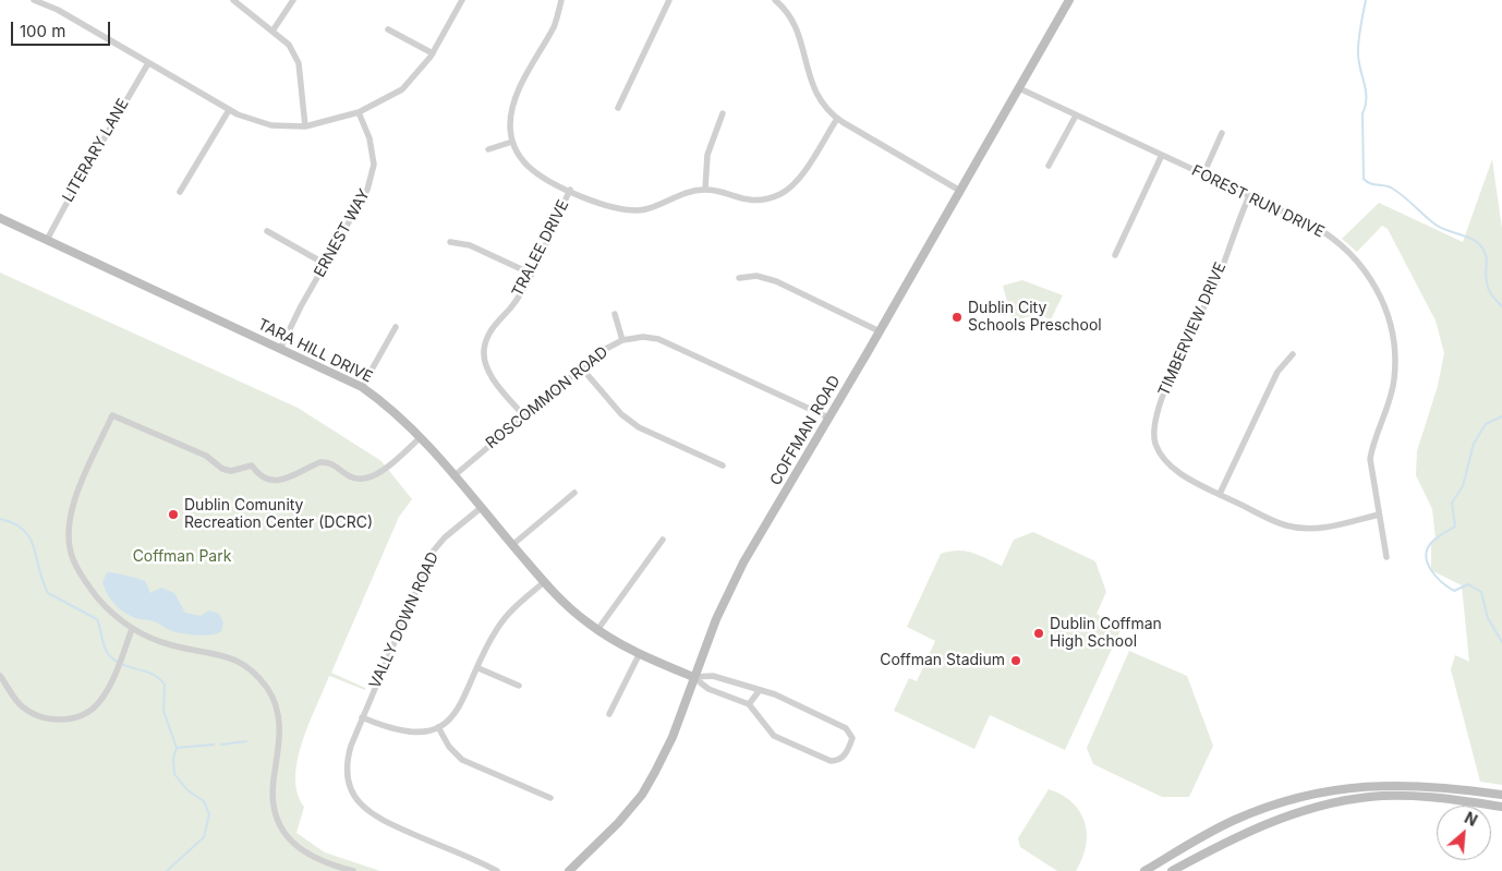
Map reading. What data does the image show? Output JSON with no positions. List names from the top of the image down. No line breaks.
{"streets":{"main road":["TARA HILL DRIVE","COFFMAN ROAD"],"street":["LITERARY LANE","FOREST RUN DRIVE","ERNEST WAY","TRALEE DRIVE","TIMBERVIEW DRIVE","ROSCOMMON ROAD","VALLY DOWN ROAD"]},"crossings":[["LITERARY LANE","TARA HILL DRIVE"],["FOREST RUN DRIVE","TIMBERVIEW DRIVE"],["FOREST RUN DRIVE","COFFMAN ROAD"],["ERNEST WAY","TARA HILL DRIVE"],["TRALEE DRIVE","ROSCOMMON ROAD"],["TARA HILL DRIVE","ROSCOMMON ROAD"],["TARA HILL DRIVE","COFFMAN ROAD"],["TARA HILL DRIVE","VALLY DOWN ROAD"],["ROSCOMMON ROAD","COFFMAN ROAD"]],"parks":["Coffman Park"],"places":["Dublin City Schools Preschool","Dublin Comunity Recreation Center (DCRC)","Dublin Coffman High School","Coffman Stadium"],"scale_bar":"100 m","north":"top right"}
